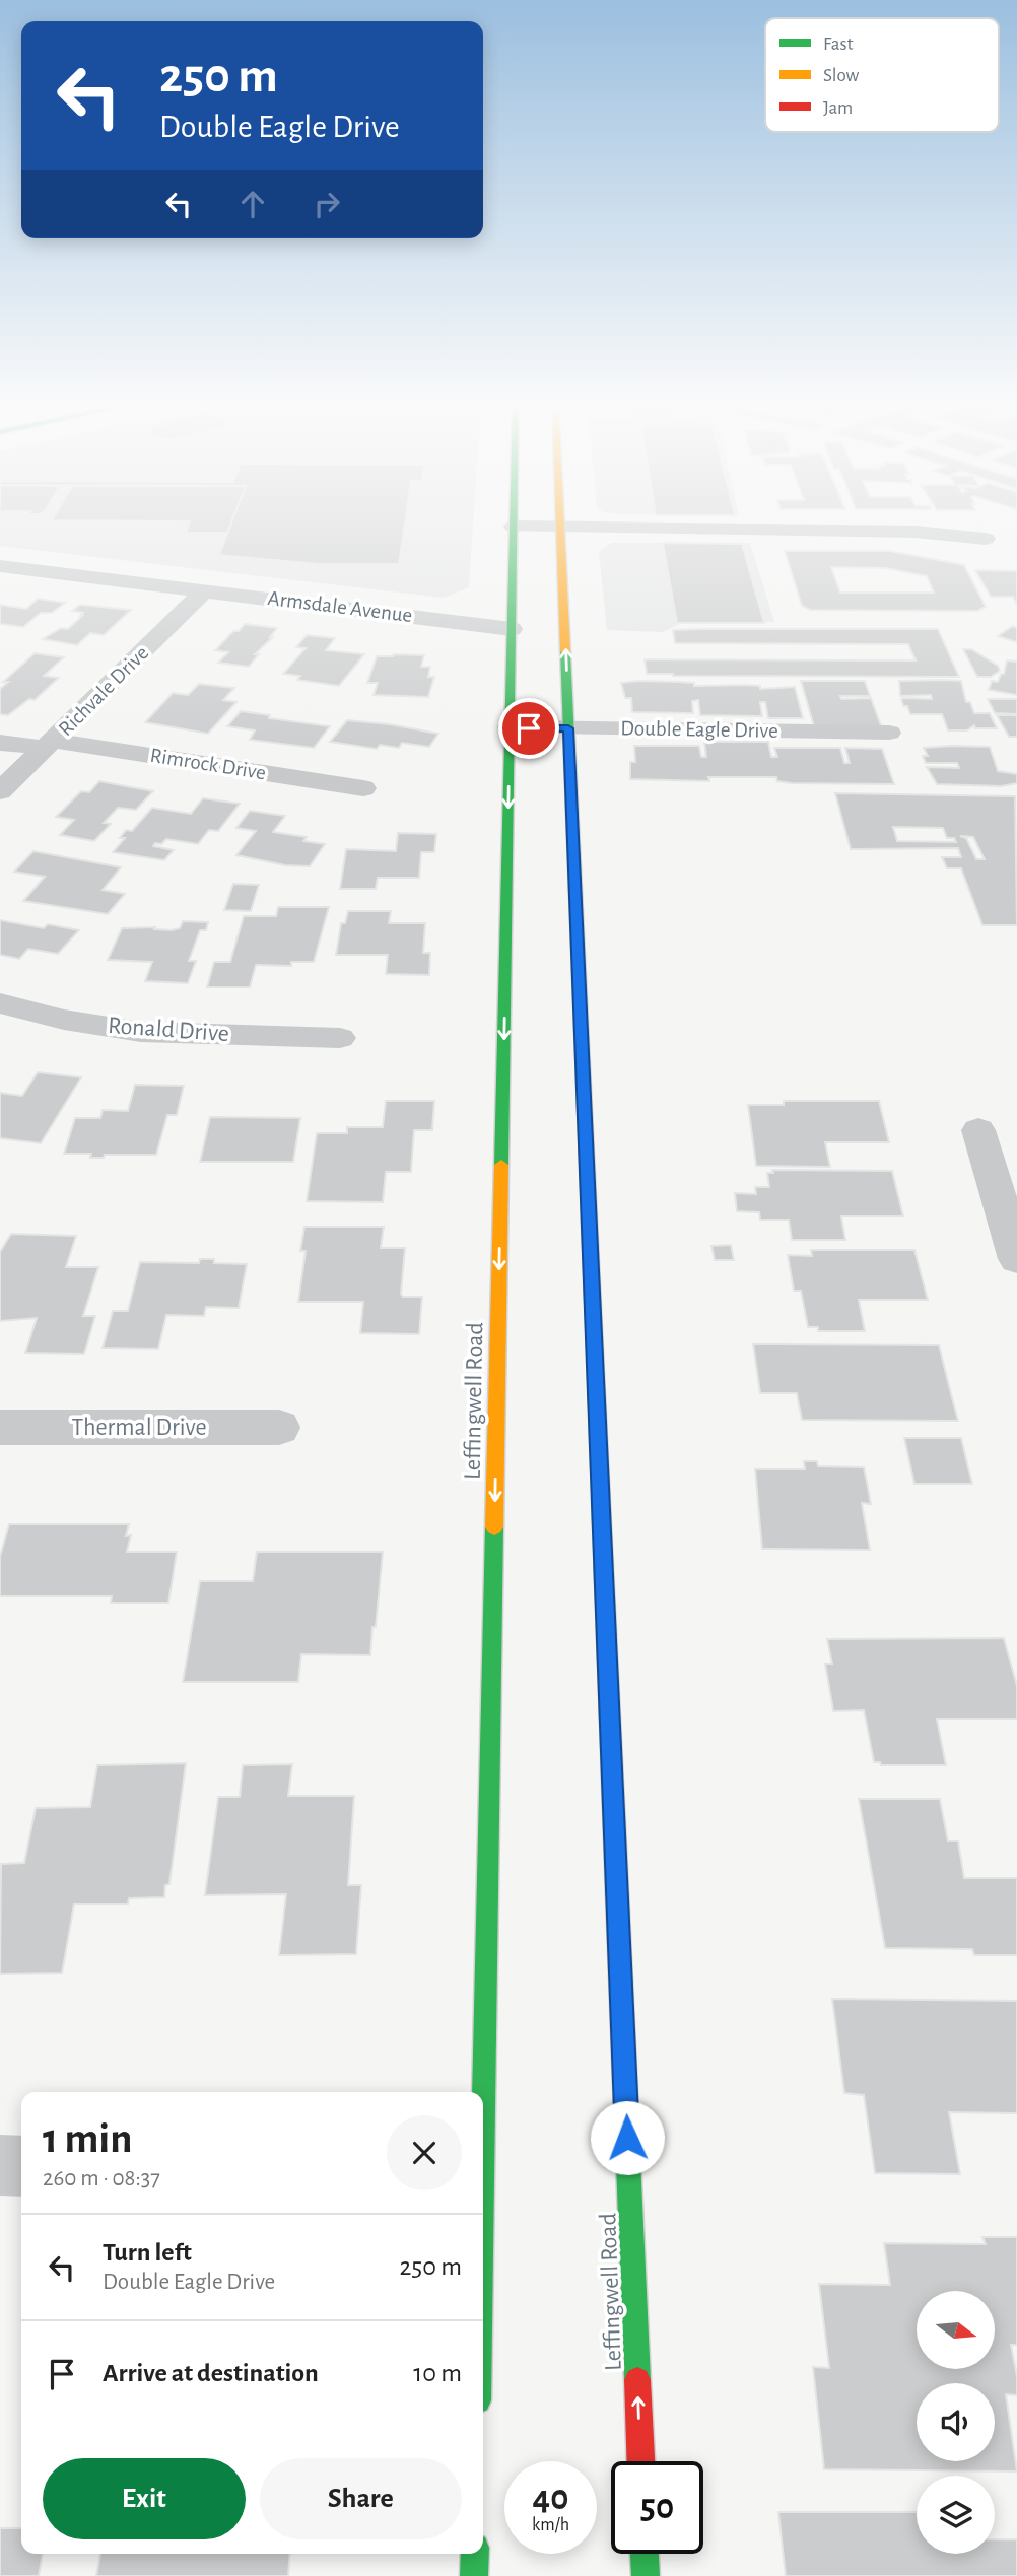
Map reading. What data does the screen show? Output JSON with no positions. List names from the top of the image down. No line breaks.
{"streets":{"main road":["Leffingwell Road"],"street":["Armsdale Avenue","Richvale Drive","Double Eagle Drive","Rimrock Drive","Ronald Drive","Thermal Drive"]},"crossings":[["Armsdale Avenue","Richvale Drive"],["Armsdale Avenue","Leffingwell Road"],["Richvale Drive","Rimrock Drive"],["Double Eagle Drive","Leffingwell Road"]],"legend":["Fast","Slow","Jam"],"north":"right","page":{"turn":["250 m","Double Eagle Drive"],"heading":["1 min","260 m · 08:37"],"list":[{"name":"Turn left","note":"Double Eagle Drive","value":"250 m"},{"name":"Arrive at destination","value":"10 m"}],"buttons":["Exit","Share"],"speed":"40 km/h","limit":"50"}}
